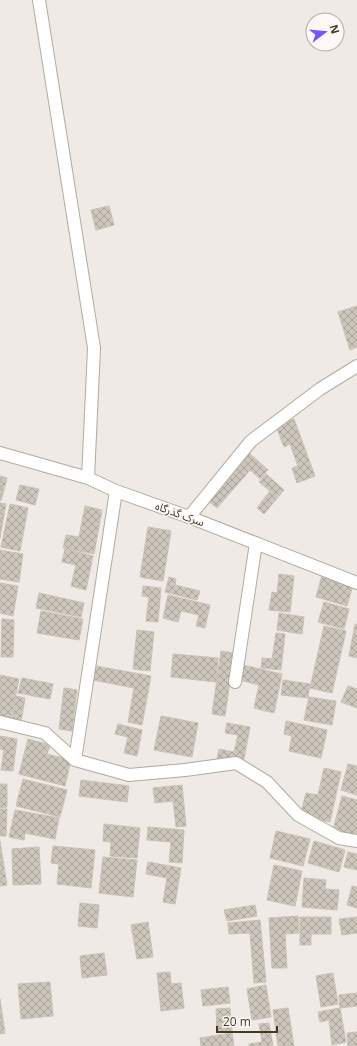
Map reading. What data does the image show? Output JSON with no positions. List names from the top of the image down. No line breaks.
{"streets":{"street":["سرک گذرگاه"]},"scale_bar":"20 m","north":"right"}
